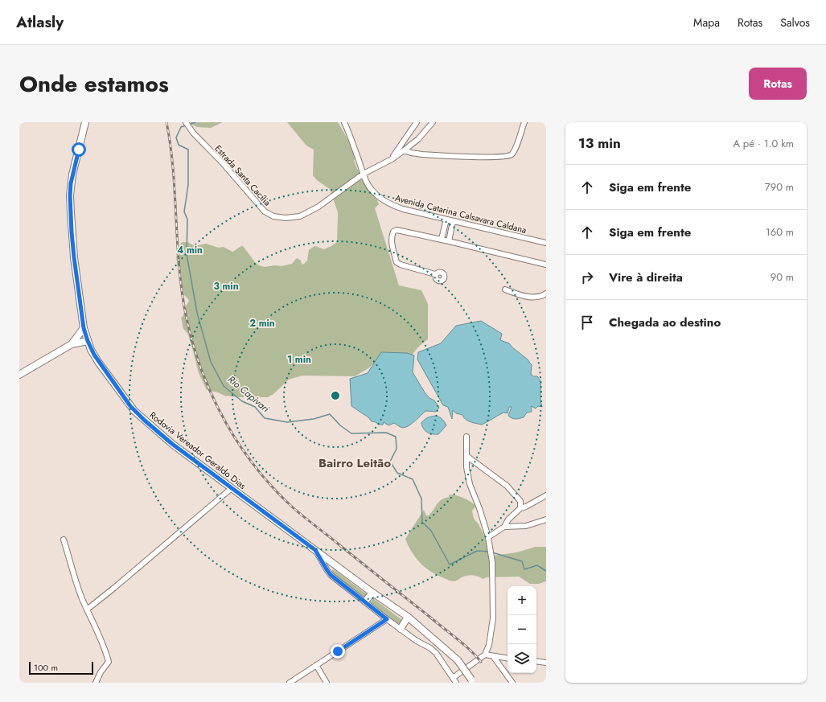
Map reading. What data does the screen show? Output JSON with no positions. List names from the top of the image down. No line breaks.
{"streets":{"main road":["Rodovia Vereador Geraldo Dias"],"street":["Estrada Santa Cacília","Avenida Catarina Calsavara Caldana"]},"crossings":[["Estrada Santa Cacília","Avenida Catarina Calsavara Caldana"]],"districts":["Bairro Leitão"],"water":["Rio Capivari"],"scale_bar":"100 m","page":{"header":"Atlasly","nav":["Mapa","Rotas","Salvos"],"title":"Onde estamos","buttons":"Rotas","heading":["13 min","A pé · 1.0 km"],"list":[["Siga em frente","790 m"],["Siga em frente","160 m"],["Vire à direita","90 m"],"Chegada ao destino"],"map_buttons":["+","−"],"scale":"100 m"},"rings":["4 min","3 min","2 min","1 min"]}
